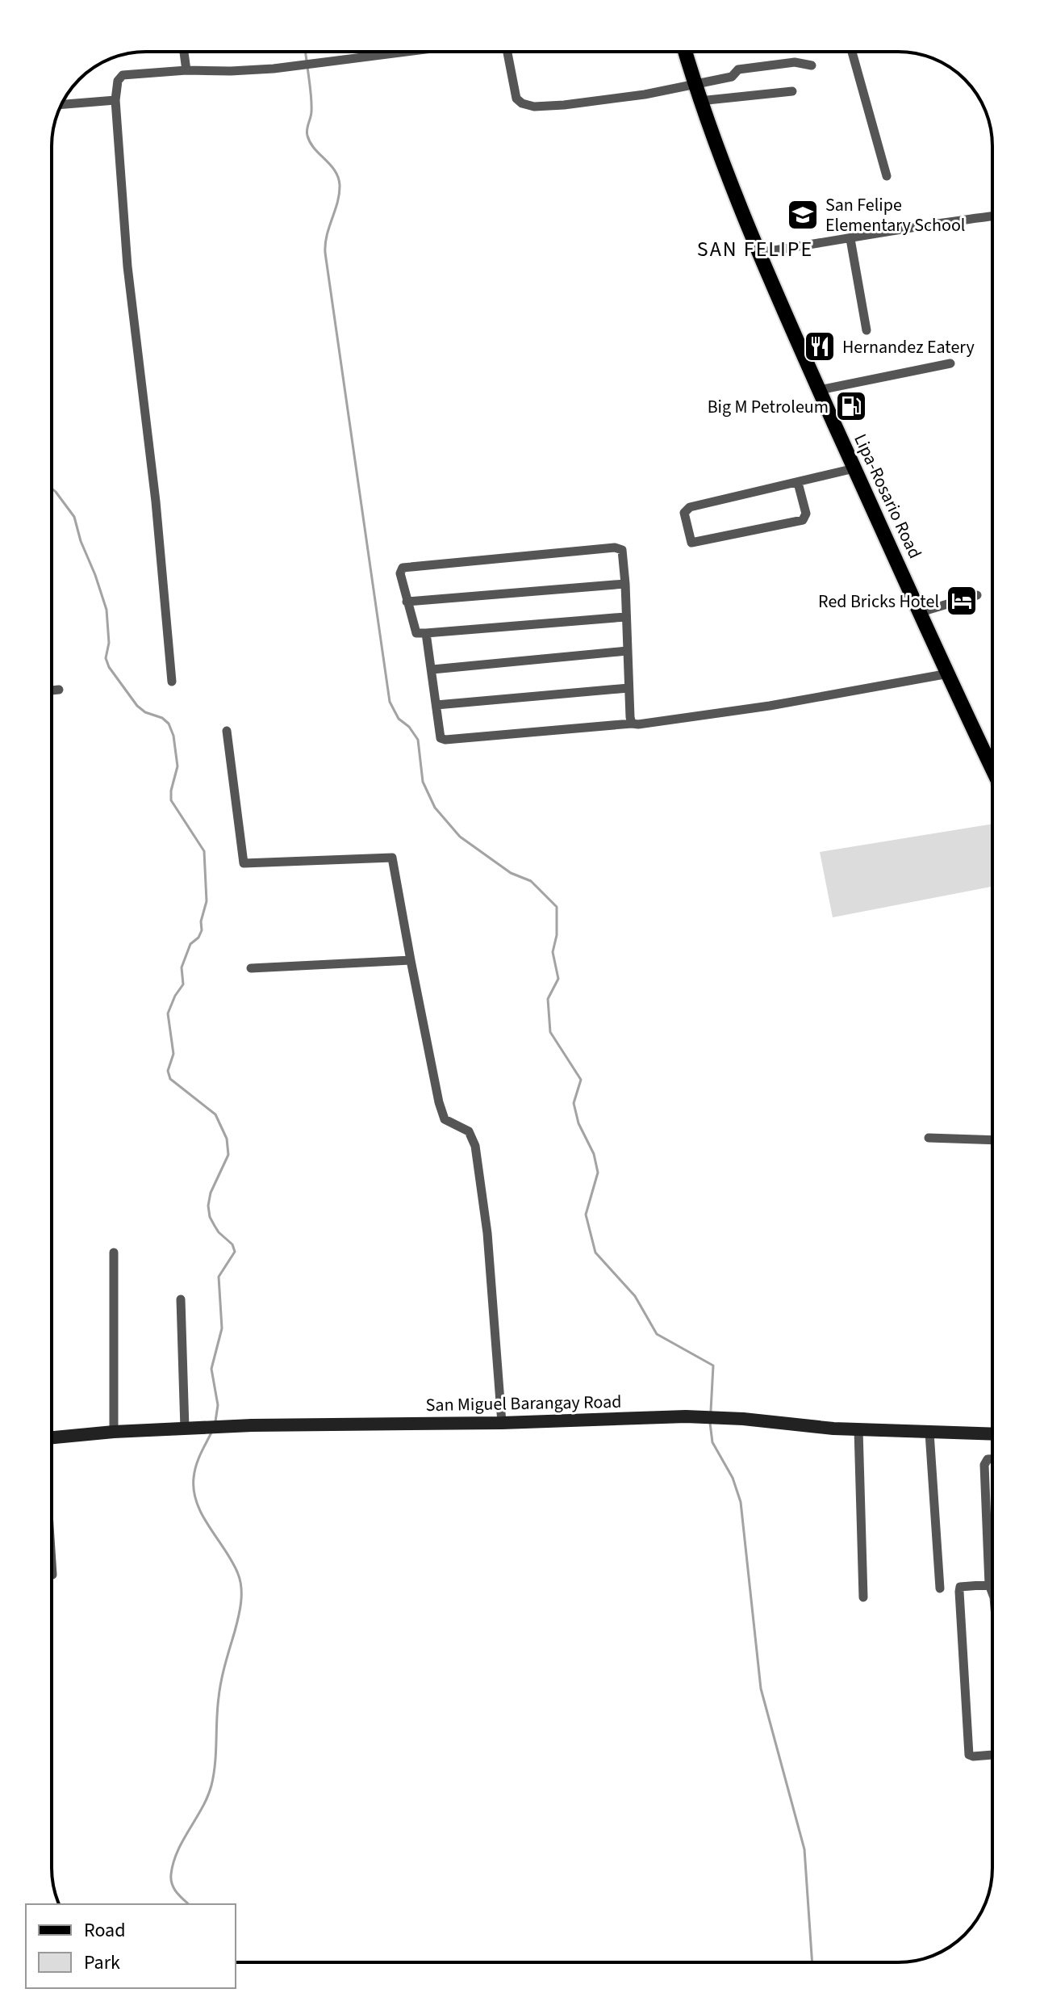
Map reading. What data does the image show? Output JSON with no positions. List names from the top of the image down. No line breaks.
{"streets":{"main road":["Lipa-Rosario Road"],"street":["San Miguel Barangay Road"]},"districts":["SAN FELIPE"],"places":{"school or university":["San Felipe Elementary School"],"restaurant":["Hernandez Eatery"],"fuel station":["Big M Petroleum"],"hotel":["Red Bricks Hotel"]},"legend":["Road","Park"]}
